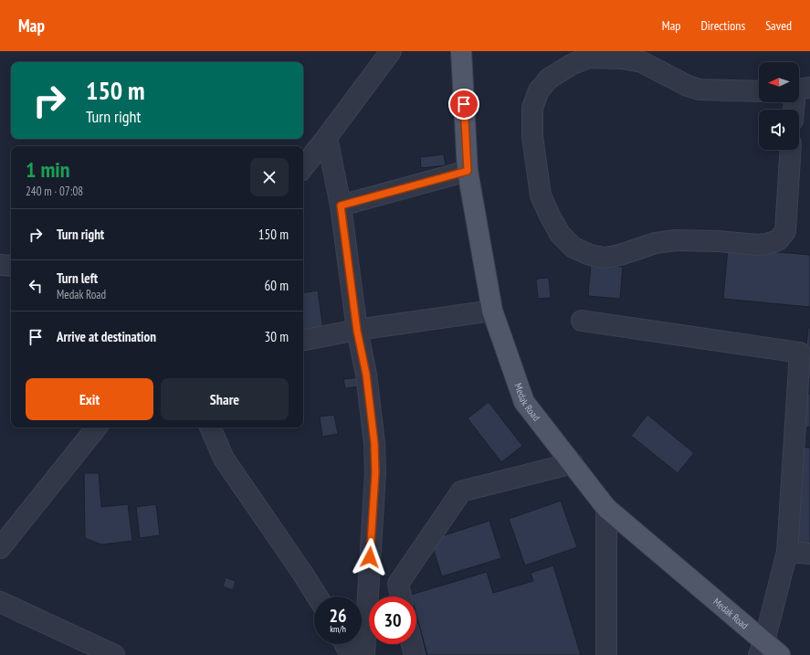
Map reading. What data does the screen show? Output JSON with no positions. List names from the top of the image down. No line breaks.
{"streets":{"main road":["Medak Road"]},"north":"left","page":{"header":"Map","nav":["Map","Directions","Saved"],"turn":["150 m","Turn right"],"heading":["1 min","240 m · 07:08"],"list":[{"name":"Turn right","value":"150 m"},{"name":"Turn left","note":"Medak Road","value":"60 m"},{"name":"Arrive at destination","value":"30 m"}],"buttons":["Exit","Share"],"speed":"26 km/h","limit":"30"}}
